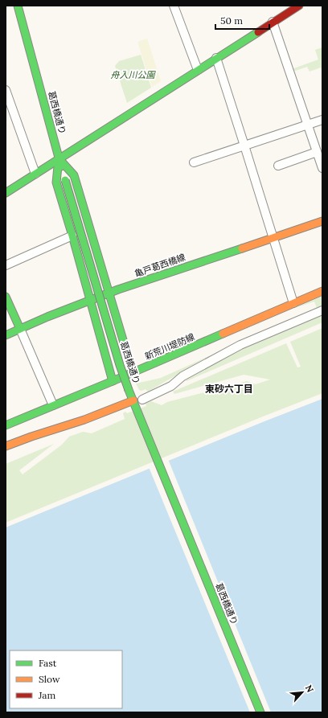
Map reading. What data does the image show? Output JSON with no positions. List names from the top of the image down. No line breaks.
{"streets":{"main road":["葛西橋通り","亀戸葛西橋線","新荒川堤防線"]},"districts":["東砂六丁目"],"parks":["舟入川公園"],"legend":["Fast","Slow","Jam"],"scale_bar":"50 m","north":"top right"}
